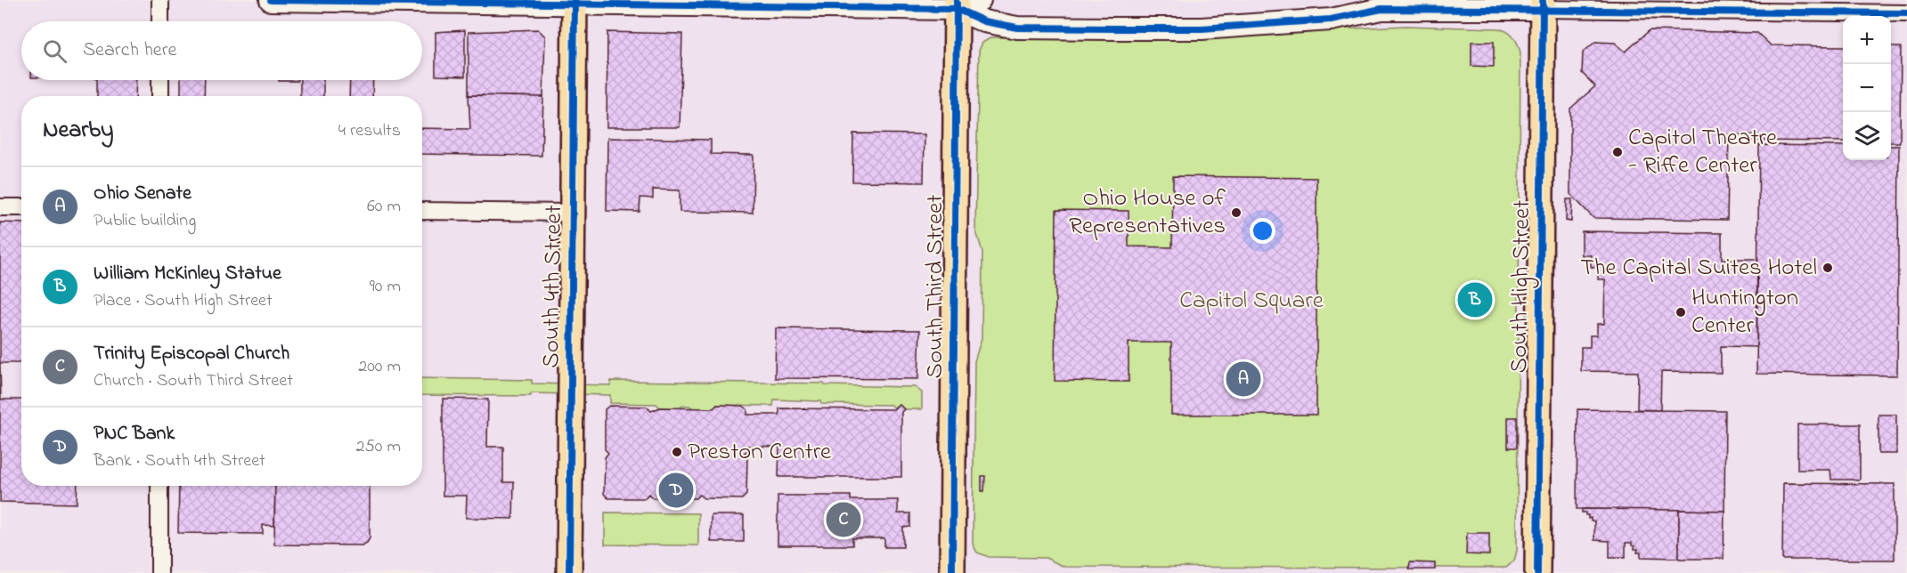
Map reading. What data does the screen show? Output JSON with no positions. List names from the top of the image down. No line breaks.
{"streets":{"main road":["South 4th Street","South Third Street","South High Street"]},"parks":["Capitol Square"],"places":["Capitol Theatre - Riffe Center","Ohio House of Representatives","The Capital Suites Hotel","Huntington Center","Preston Centre"],"page":{"map_buttons":["+","−"],"search":"Search here","heading":["Nearby","4 results"],"list":[{"mark":"A","name":"Ohio Senate","note":"Public building","value":"60 m"},{"mark":"B","name":"William McKinley Statue","note":"Place · South High Street","value":"90 m"},{"mark":"C","name":"Trinity Episcopal Church","note":"Church · South Third Street","value":"200 m"},{"mark":"D","name":"PNC Bank","note":"Bank · South 4th Street","value":"250 m"}],"pins":["B","A","D","C"]}}
